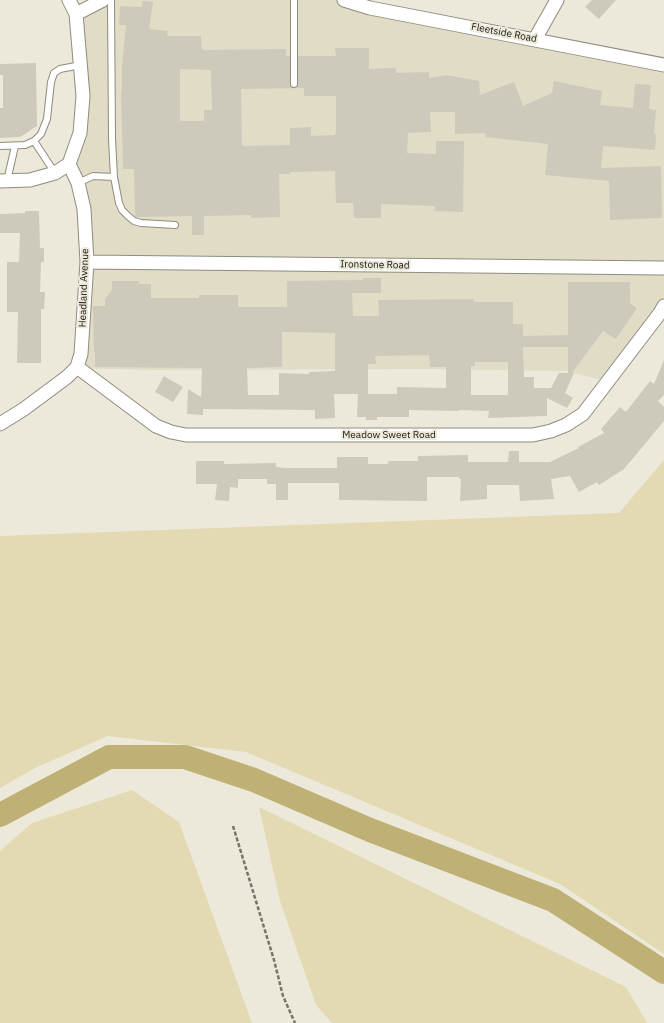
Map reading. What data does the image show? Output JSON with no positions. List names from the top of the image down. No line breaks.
{"streets":{"street":["Fleetside Road","Ironstone Road","Headland Avenue","Meadow Sweet Road"]},"crossings":[["Ironstone Road","Headland Avenue"],["Headland Avenue","Meadow Sweet Road"]]}
